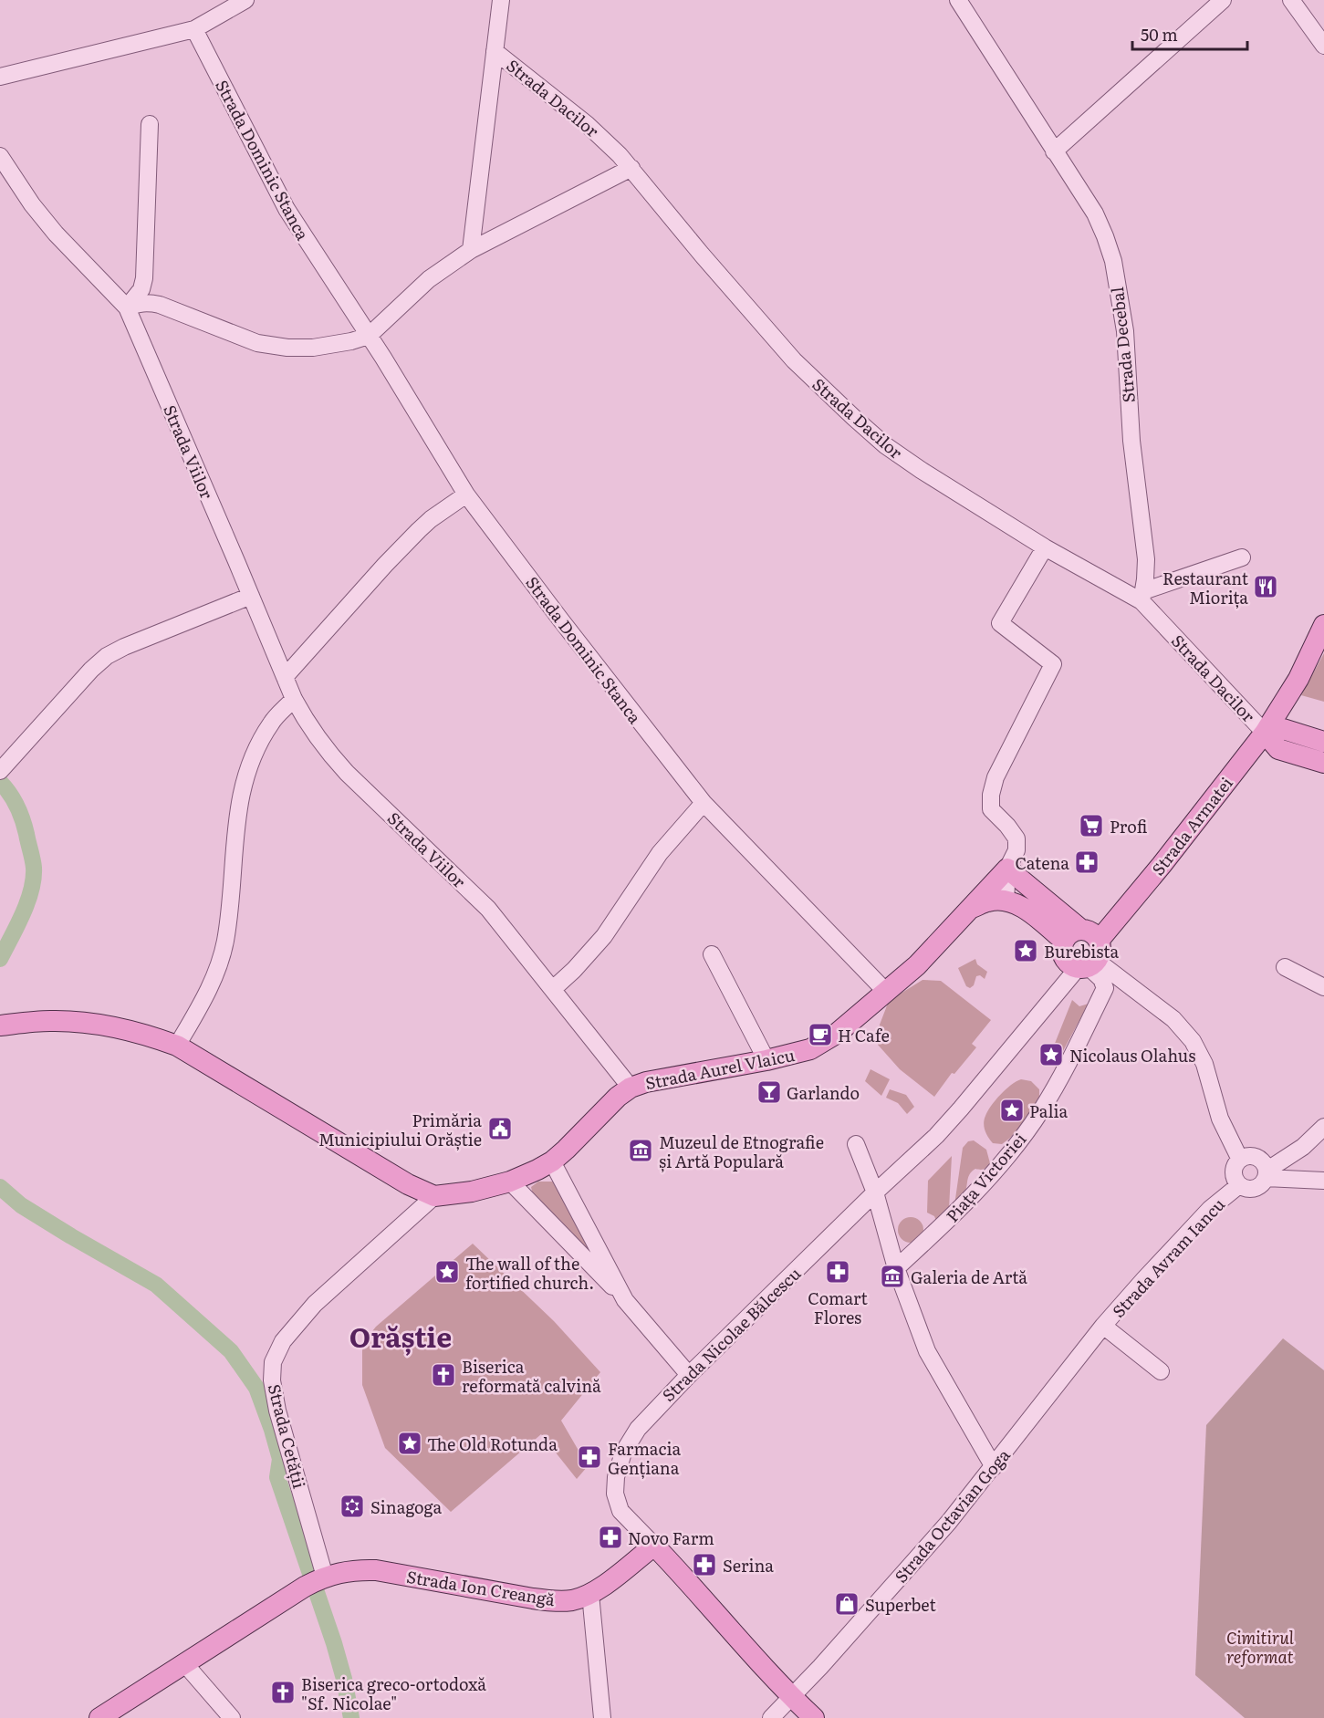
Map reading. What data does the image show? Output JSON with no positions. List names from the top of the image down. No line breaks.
{"streets":{"main road":["Strada Armatei","Strada Aurel Vlaicu","Strada Nicolae Bălcescu","Strada Ion Creangă"],"street":["Strada Dacilor","Strada Dominic Stanca","Strada Decebal","Strada Viilor","Piața Victoriei","Strada Avram Iancu","Strada Cetății","Strada Octavian Goga"]},"crossings":[["Strada Dacilor","Strada Decebal"],["Strada Dacilor","Strada Armatei"],["Strada Dominic Stanca","Strada Aurel Vlaicu"],["Strada Viilor","Strada Aurel Vlaicu"],["Strada Armatei","Strada Nicolae Bălcescu"],["Strada Avram Iancu","Strada Octavian Goga"],["Strada Nicolae Bălcescu","Strada Octavian Goga"],["Strada Nicolae Bălcescu","Strada Ion Creangă"],["Strada Cetății","Strada Ion Creangă"]],"districts":["Orăștie"],"parks":["Cimitirul reformat"],"places":{"restaurant":["Restaurant Miorița"],"supermarket":["Profi"],"pharmacy":["Catena","Comart Flores","Farmacia Gențiana","Novo Farm","Serina"],"place":["Burebista","Nicolaus Olahus","Palia","The wall of the fortified church.","The Old Rotunda"],"cafe":["H Cafe"],"bar":["Garlando"],"public building":["Primăria Municipiului Orăștie"],"museum":["Muzeul de Etnografie și Artă Populară","Galeria de Artă"],"church":["Biserica reformată calvină","Biserica greco-ortodoxă \"Sf. Nicolae\""],"synagogue":["Sinagoga"],"shop":["Superbet"]},"scale_bar":"50 m"}
